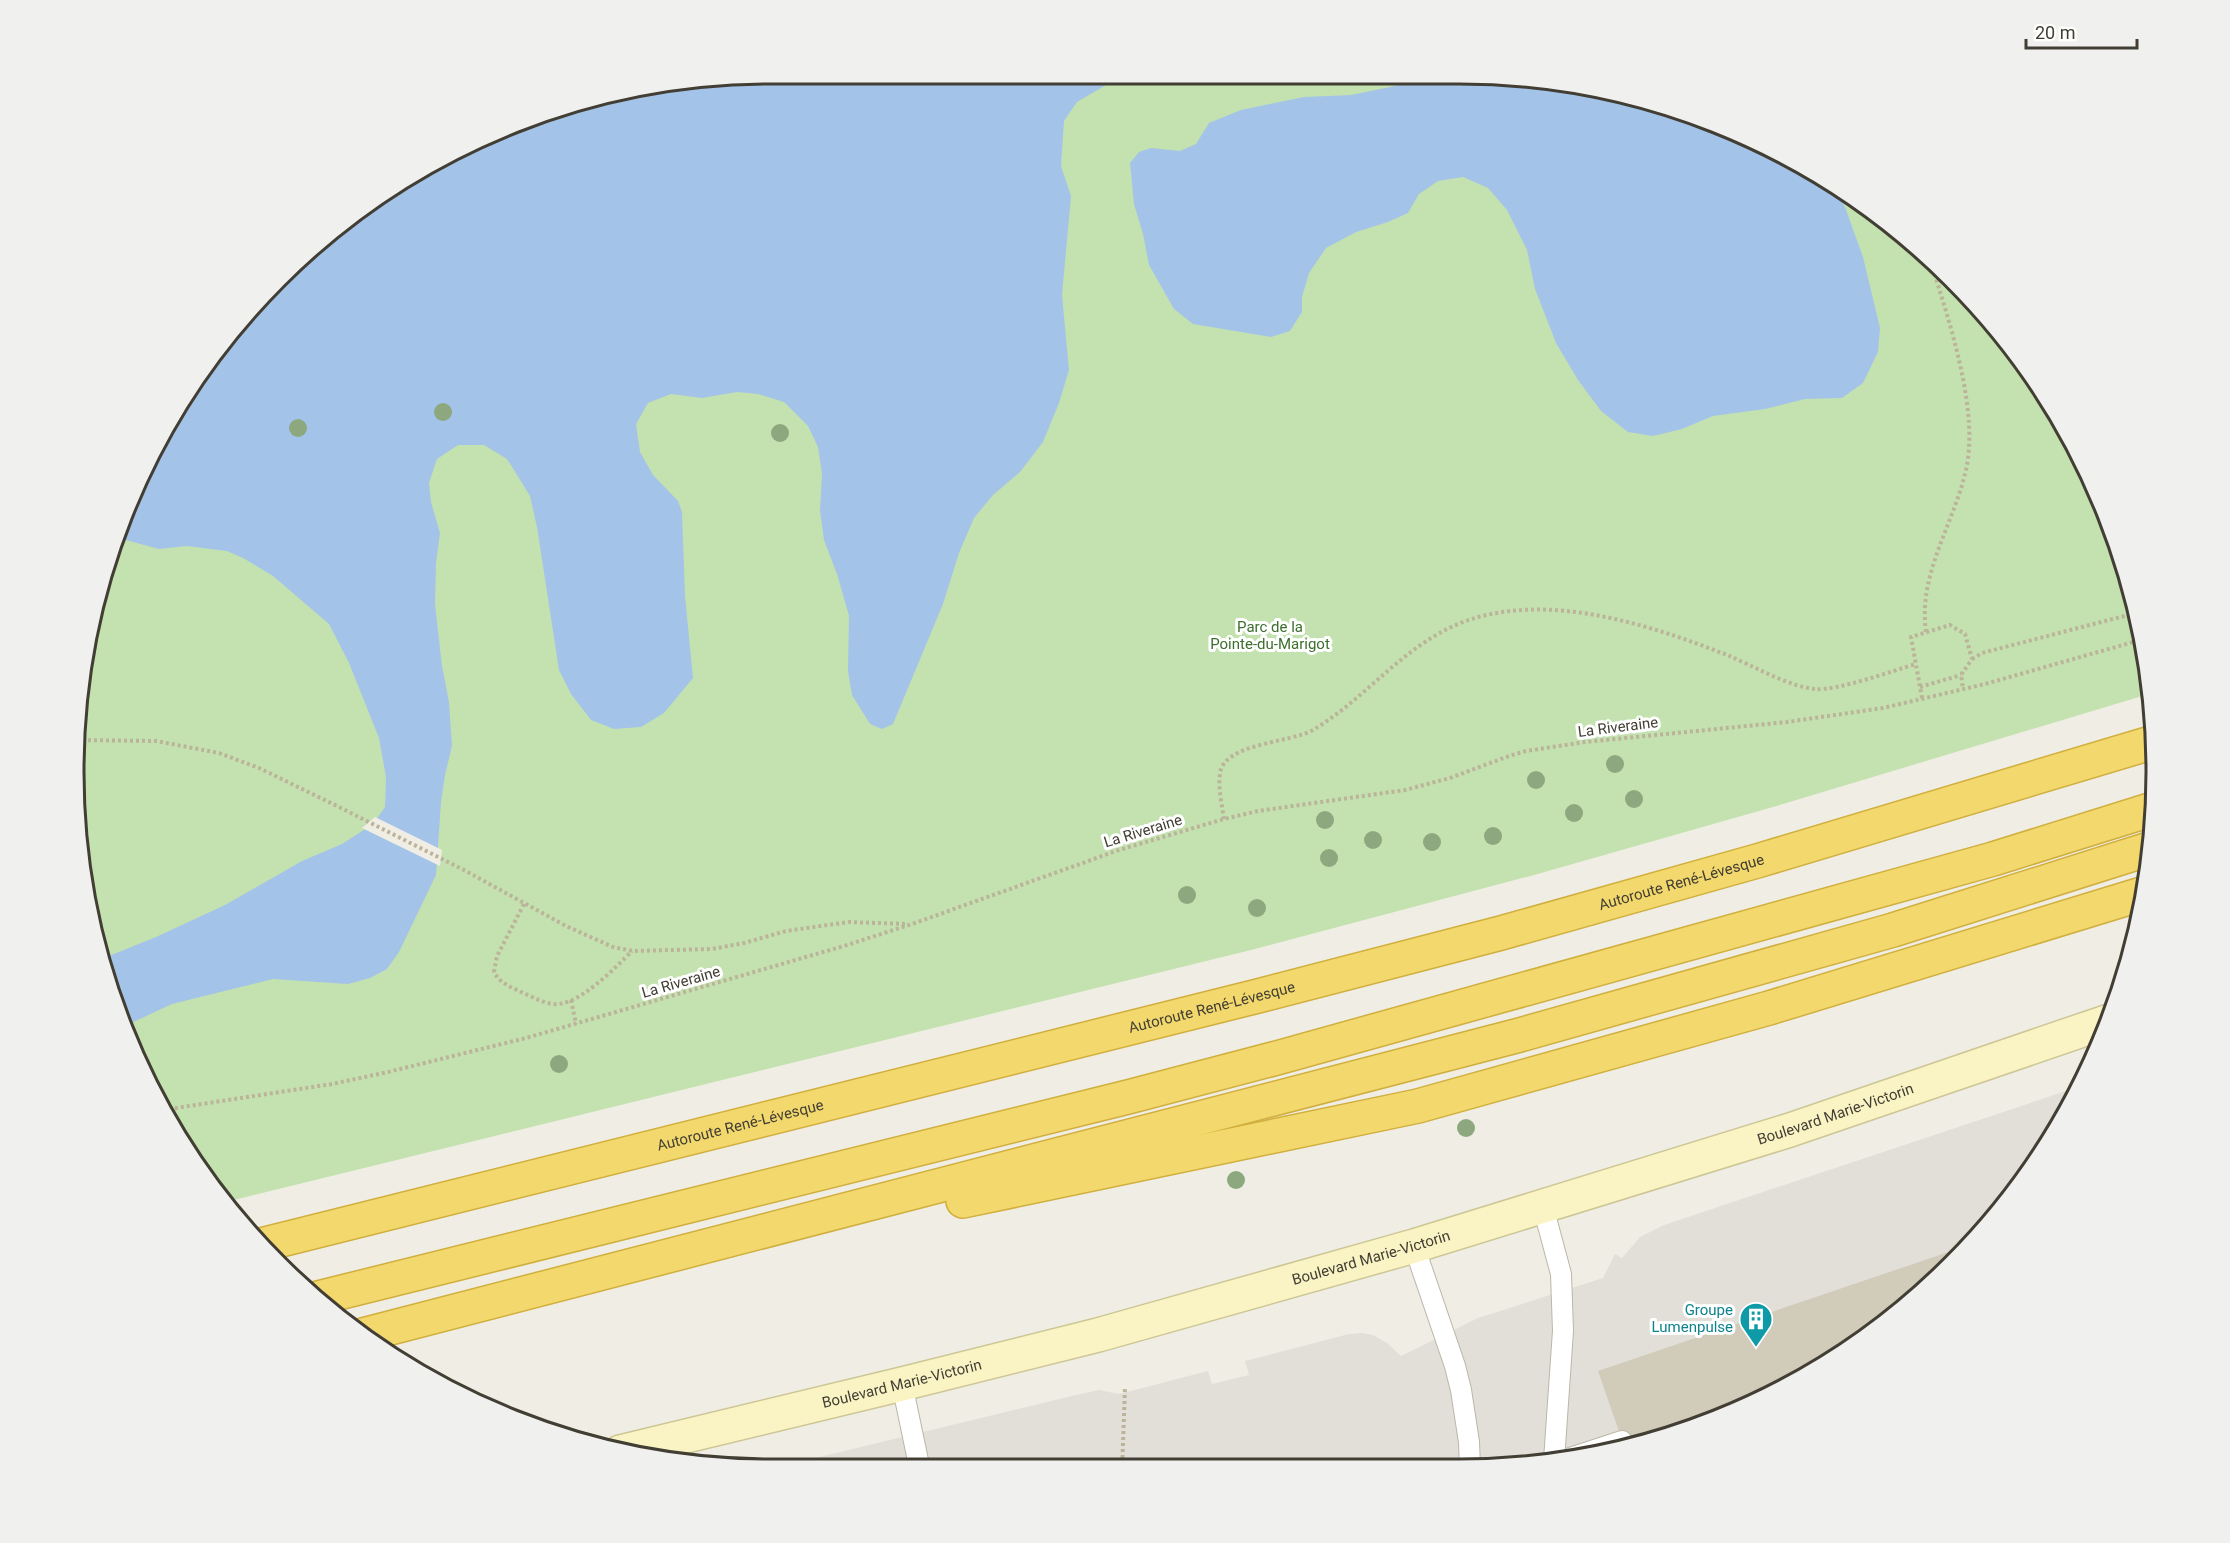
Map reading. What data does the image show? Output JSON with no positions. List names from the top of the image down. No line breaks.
{"streets":{"highway":["Autoroute René-Lévesque"],"street":["Boulevard Marie-Victorin"],"path":["La Riveraine"]},"parks":["Parc de la Pointe-du-Marigot"],"places":{"building":["Groupe Lumenpulse"]},"scale_bar":"20 m"}
